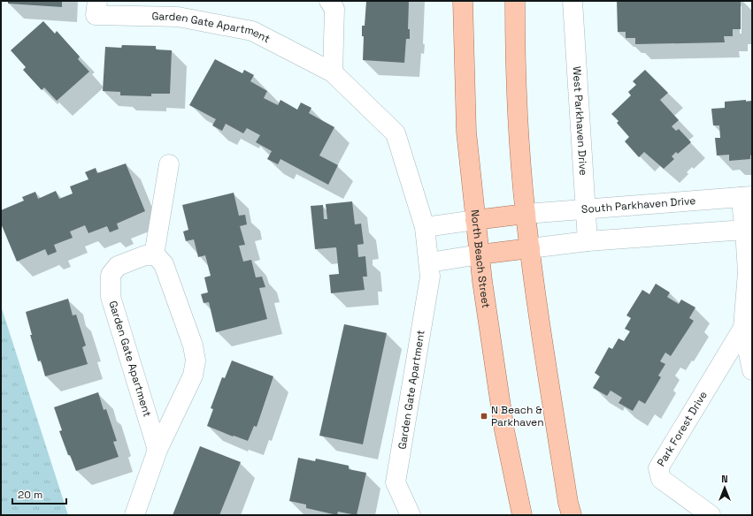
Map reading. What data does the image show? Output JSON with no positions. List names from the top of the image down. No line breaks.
{"streets":{"main road":["North Beach Street"],"lane":["Garden Gate Apartment","West Parkhaven Drive","South Parkhaven Drive","Park Forest Drive"]},"crossings":[["West Parkhaven Drive","South Parkhaven Drive"]],"places":{"transit":["N Beach & Parkhaven"]},"scale_bar":"20 m","north":"top"}
